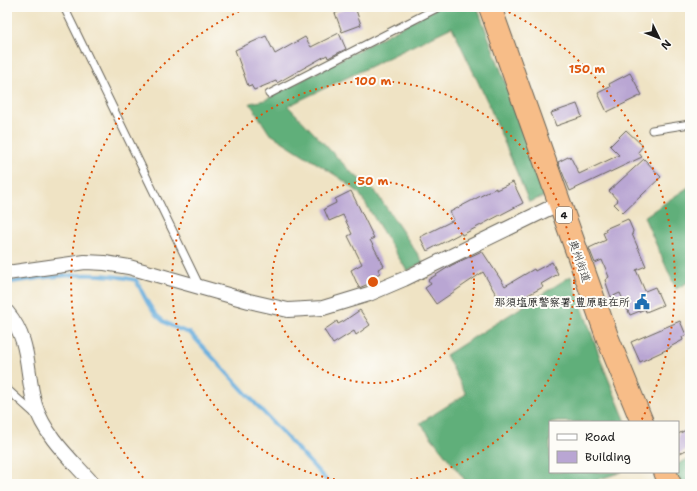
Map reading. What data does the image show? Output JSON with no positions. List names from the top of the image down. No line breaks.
{"streets":{"highway":["4","奥州街道"]},"places":{"public building":["那須塩原警察署 豊原駐在所"]},"legend":["Road","Building"],"north":"bottom right","rings":["150 m","100 m","50 m"]}
